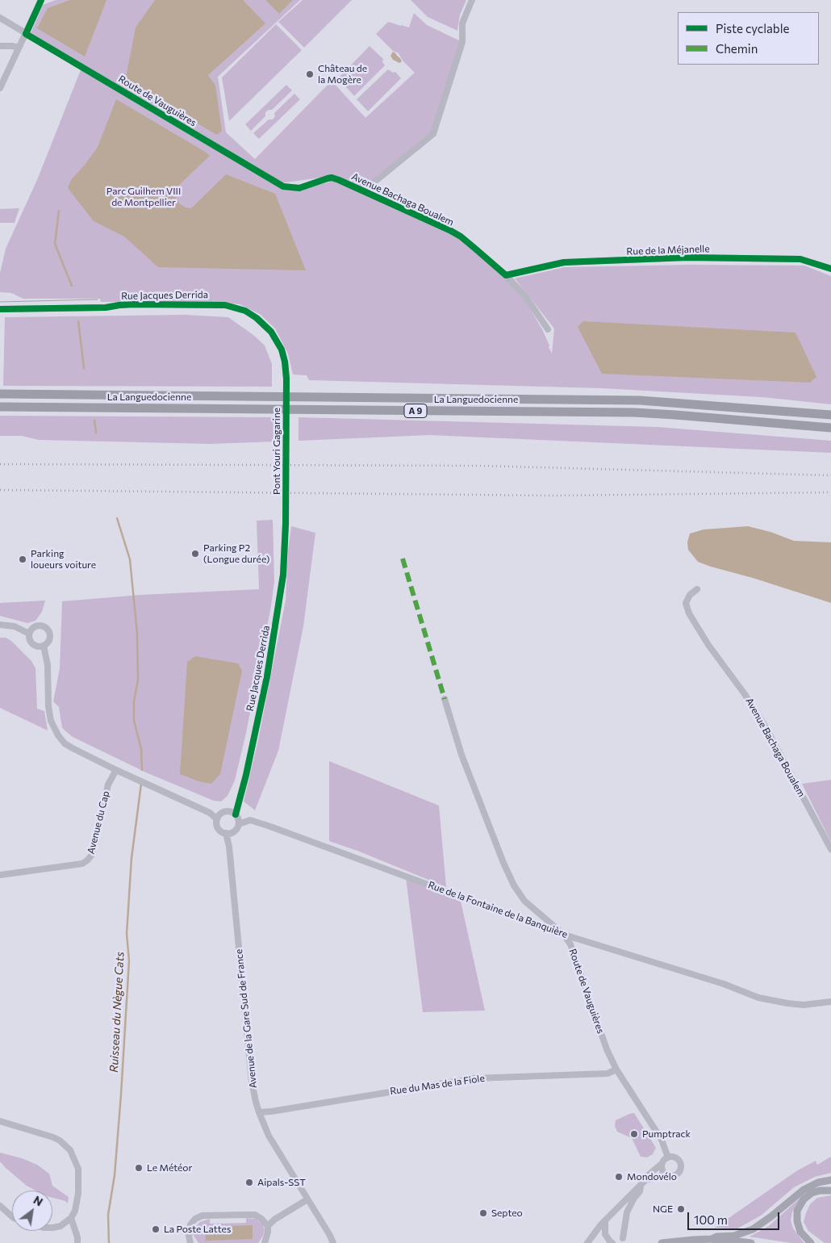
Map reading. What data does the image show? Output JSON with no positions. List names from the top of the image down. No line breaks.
{"streets":{"highway":["La Languedocienne","A 9"],"street":["Route de Vauguières","Avenue Bachaga Boualem","Rue de la Méjanelle","Rue Jacques Derrida","Pont Youri Gagarine","Avenue du Cap","Rue de la Fontaine de la Banquière","Avenue de la Gare Sud de France","Rue du Mas de la Fiole"]},"crossings":[["Route de Vauguières","Avenue Bachaga Boualem"],["Route de Vauguières","Rue de la Fontaine de la Banquière"],["Route de Vauguières","Rue du Mas de la Fiole"],["Avenue Bachaga Boualem","Rue de la Méjanelle"],["Rue Jacques Derrida","Pont Youri Gagarine"],["Rue Jacques Derrida","Rue de la Fontaine de la Banquière"],["Rue Jacques Derrida","Avenue de la Gare Sud de France"],["Rue de la Fontaine de la Banquière","Avenue de la Gare Sud de France"],["Avenue de la Gare Sud de France","Rue du Mas de la Fiole"]],"water":["Ruisseau du Nègue Cats"],"parks":["Parc Guilhem VIII de Montpellier"],"places":["Château de la Mogère","Parking P2 (Longue durée)","Parking loueurs voiture","Pumptrack","Le Météor","Mondovélo","Aipals-SST","NGE","Septeo","La Poste Lattes"],"legend":["Piste cyclable","Chemin"],"scale_bar":"100 m","north":"top right"}
